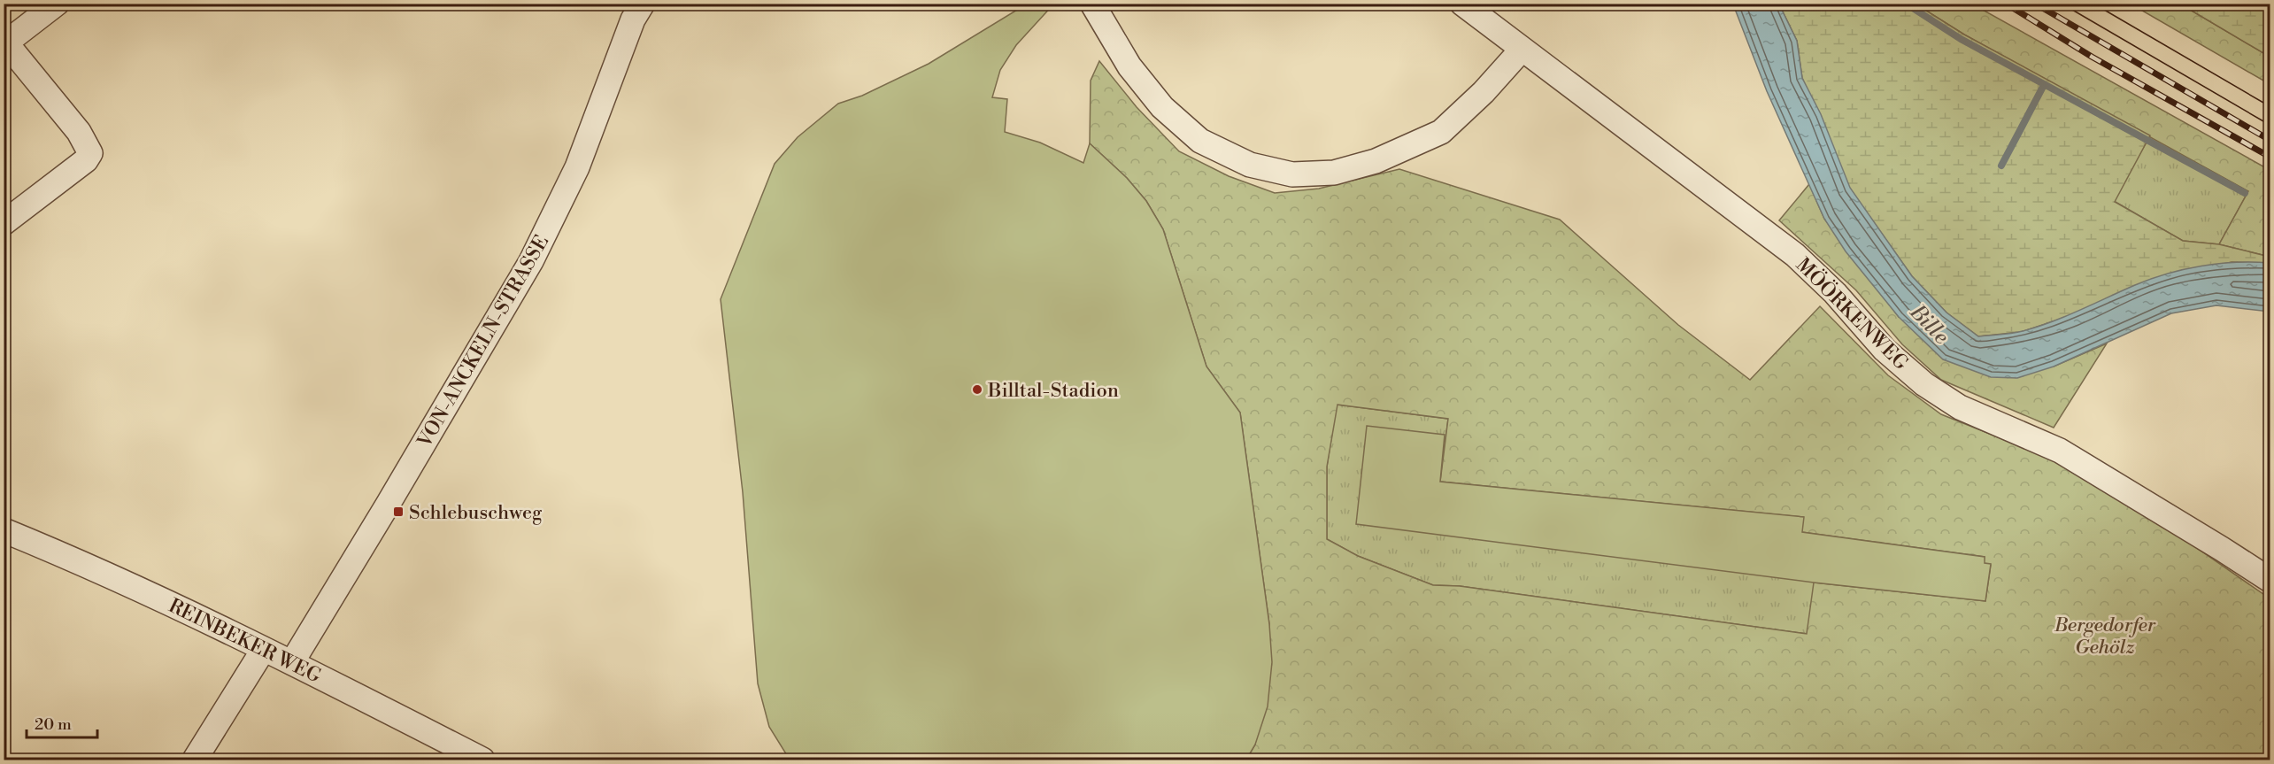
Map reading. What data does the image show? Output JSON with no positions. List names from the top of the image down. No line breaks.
{"streets":{"street":["MÖÖRKENWEG","VON-ANCKELN-STRASSE","REINBEKER WEG"]},"crossings":[["VON-ANCKELN-STRASSE","REINBEKER WEG"]],"water":["Bille"],"parks":["Bergedorfer Gehölz"],"places":{"other":["Billtal-Stadion"],"transit":["Schlebuschweg"]},"scale_bar":"20 m"}
